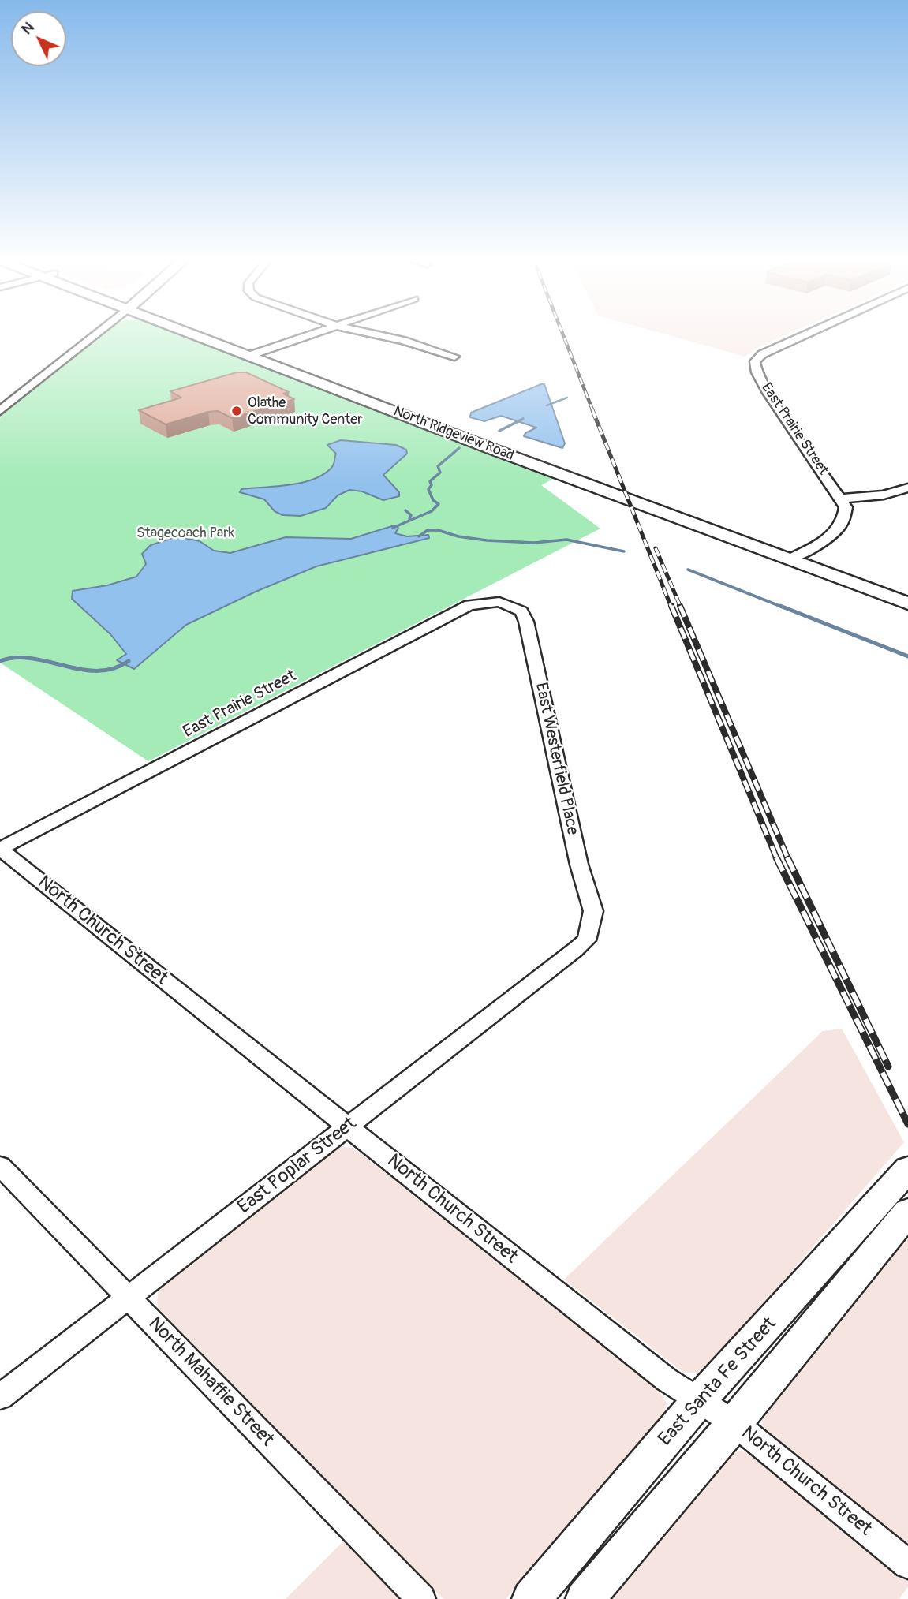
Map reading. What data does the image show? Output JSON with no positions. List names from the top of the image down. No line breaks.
{"streets":{"main road":["North Ridgeview Road","East Santa Fe Street"],"street":["East Prairie Street","East Westerfield Place","North Church Street","East Poplar Street","North Mahaffie Street"]},"crossings":[["East Prairie Street","East Westerfield Place"],["East Prairie Street","North Church Street"],["East Westerfield Place","East Poplar Street"],["North Church Street","East Poplar Street"],["North Church Street","East Santa Fe Street"],["East Poplar Street","North Mahaffie Street"]],"parks":["Stagecoach Park"],"places":["Olathe Community Center"],"north":"top left"}
